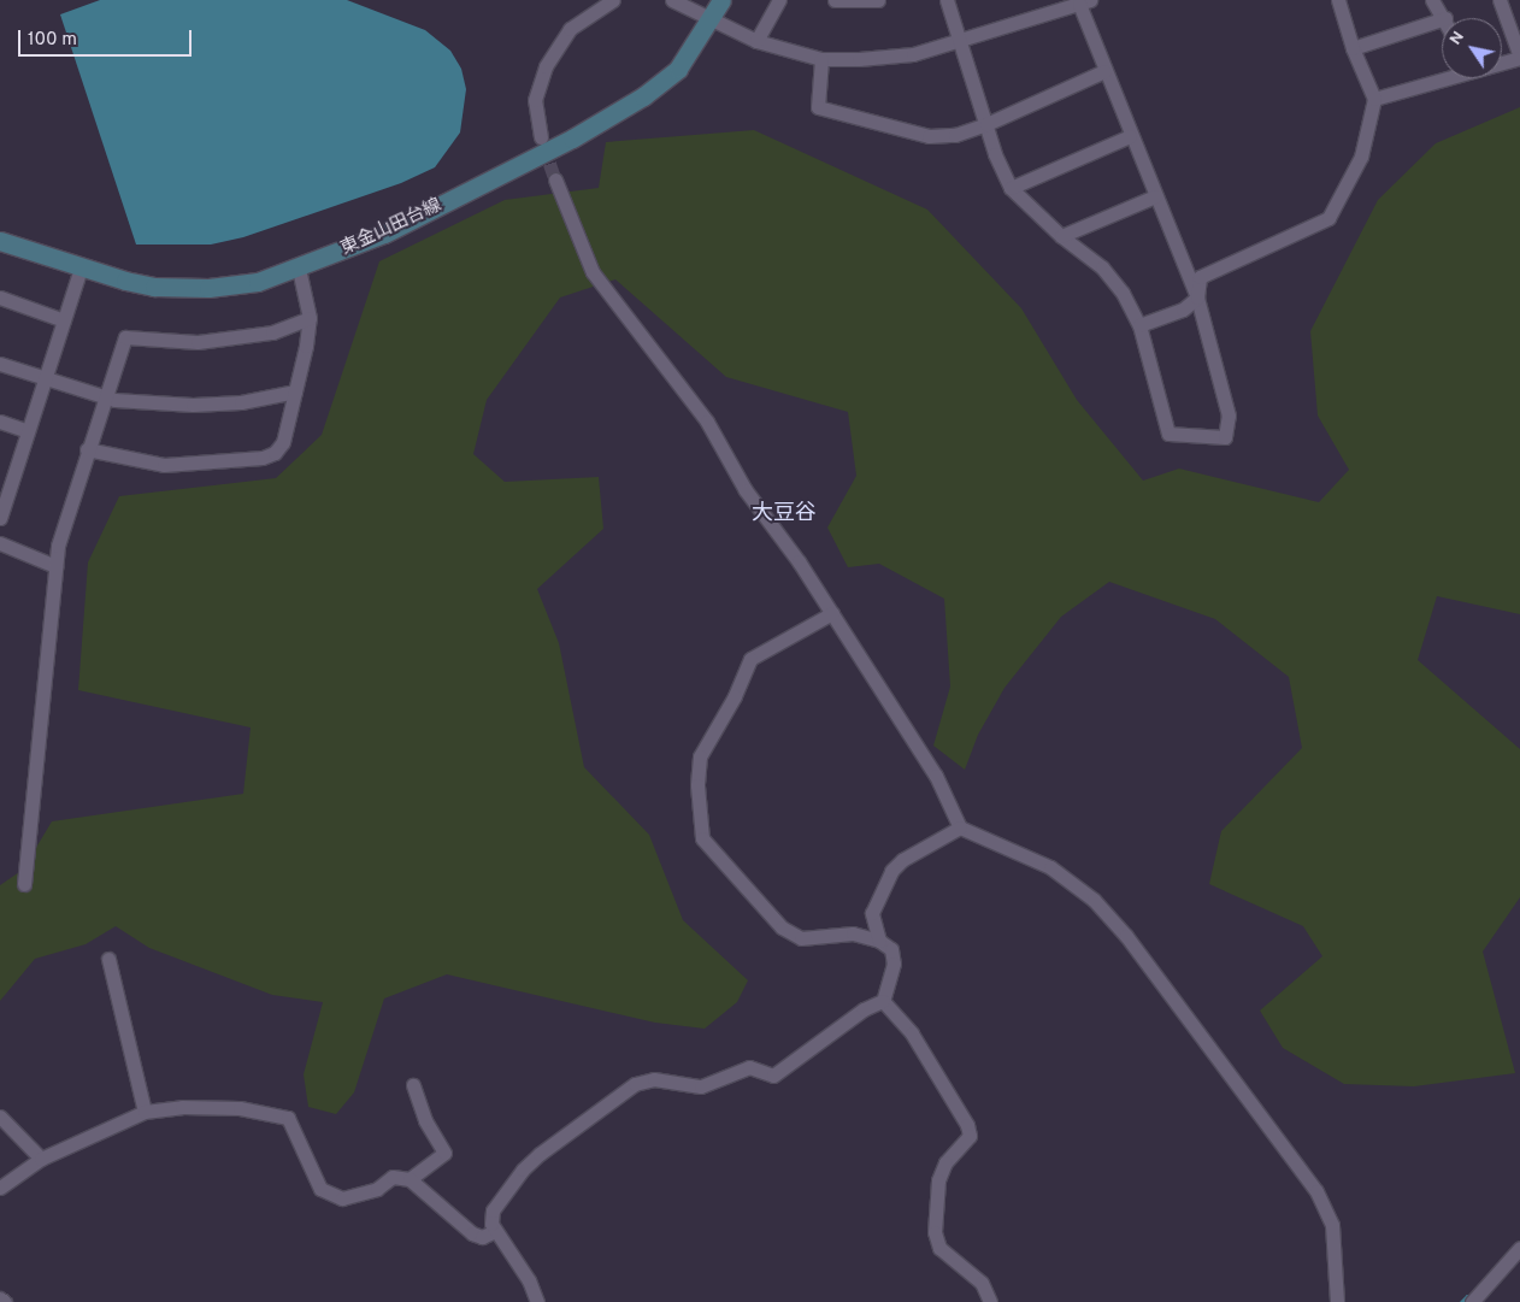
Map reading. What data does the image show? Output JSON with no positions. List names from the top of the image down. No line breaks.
{"streets":{"main road":["東金山田台線"]},"districts":["大豆谷"],"scale_bar":"100 m","north":"top left"}
